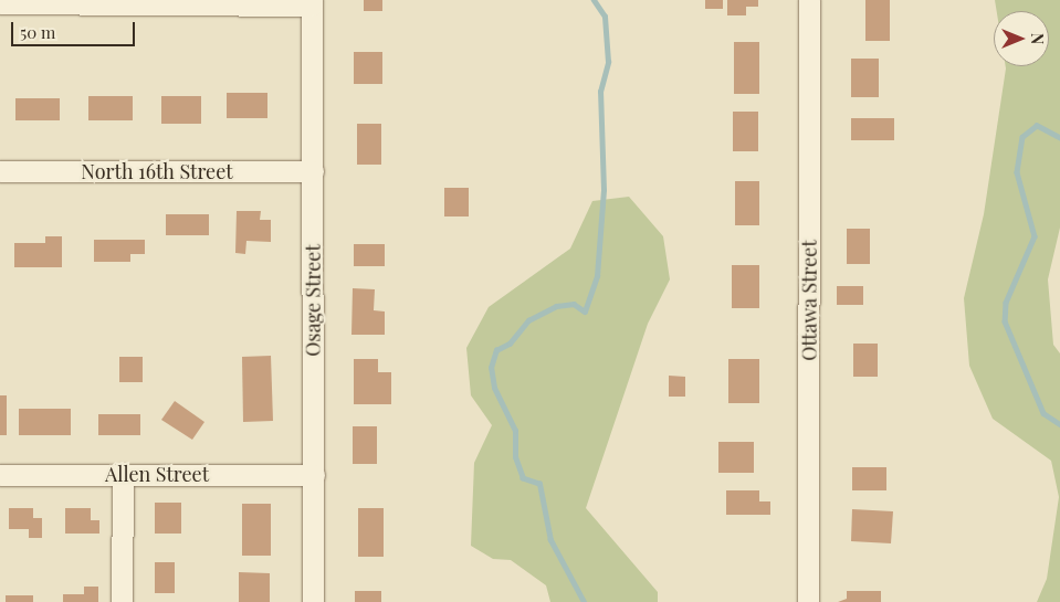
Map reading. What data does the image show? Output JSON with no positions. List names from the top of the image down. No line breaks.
{"streets":{"street":["North 16th Street","Osage Street","Ottawa Street","Allen Street"]},"crossings":[["North 16th Street","Osage Street"],["Osage Street","Allen Street"]],"scale_bar":"50 m","north":"right"}
